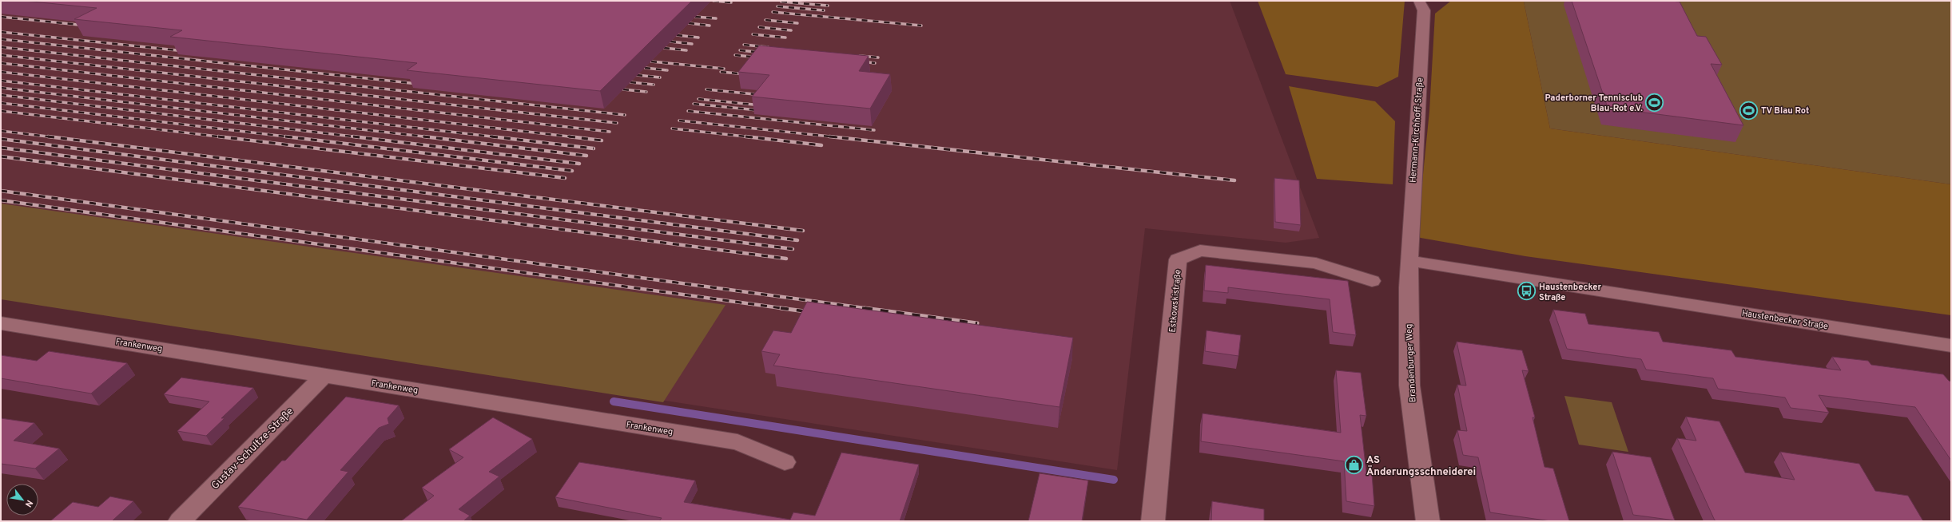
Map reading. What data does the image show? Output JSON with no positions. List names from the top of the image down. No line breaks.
{"streets":{"street":["Hermann-Kirchhoff-Straße","Estkowskistraße","Haustenbecker Straße","Frankenweg","Brandenburger Weg","Gustav-Schultze-Straße"]},"crossings":[["Hermann-Kirchhoff-Straße","Haustenbecker Straße"],["Hermann-Kirchhoff-Straße","Brandenburger Weg"],["Haustenbecker Straße","Brandenburger Weg"],["Frankenweg","Gustav-Schultze-Straße"]],"places":{"sports":["Paderborner Tennisclub Blau-Rot e.V.","TV Blau Rot"],"bus stop":["Haustenbecker Straße"],"shop":["AS Änderungsschneiderei"]},"north":"bottom right"}
